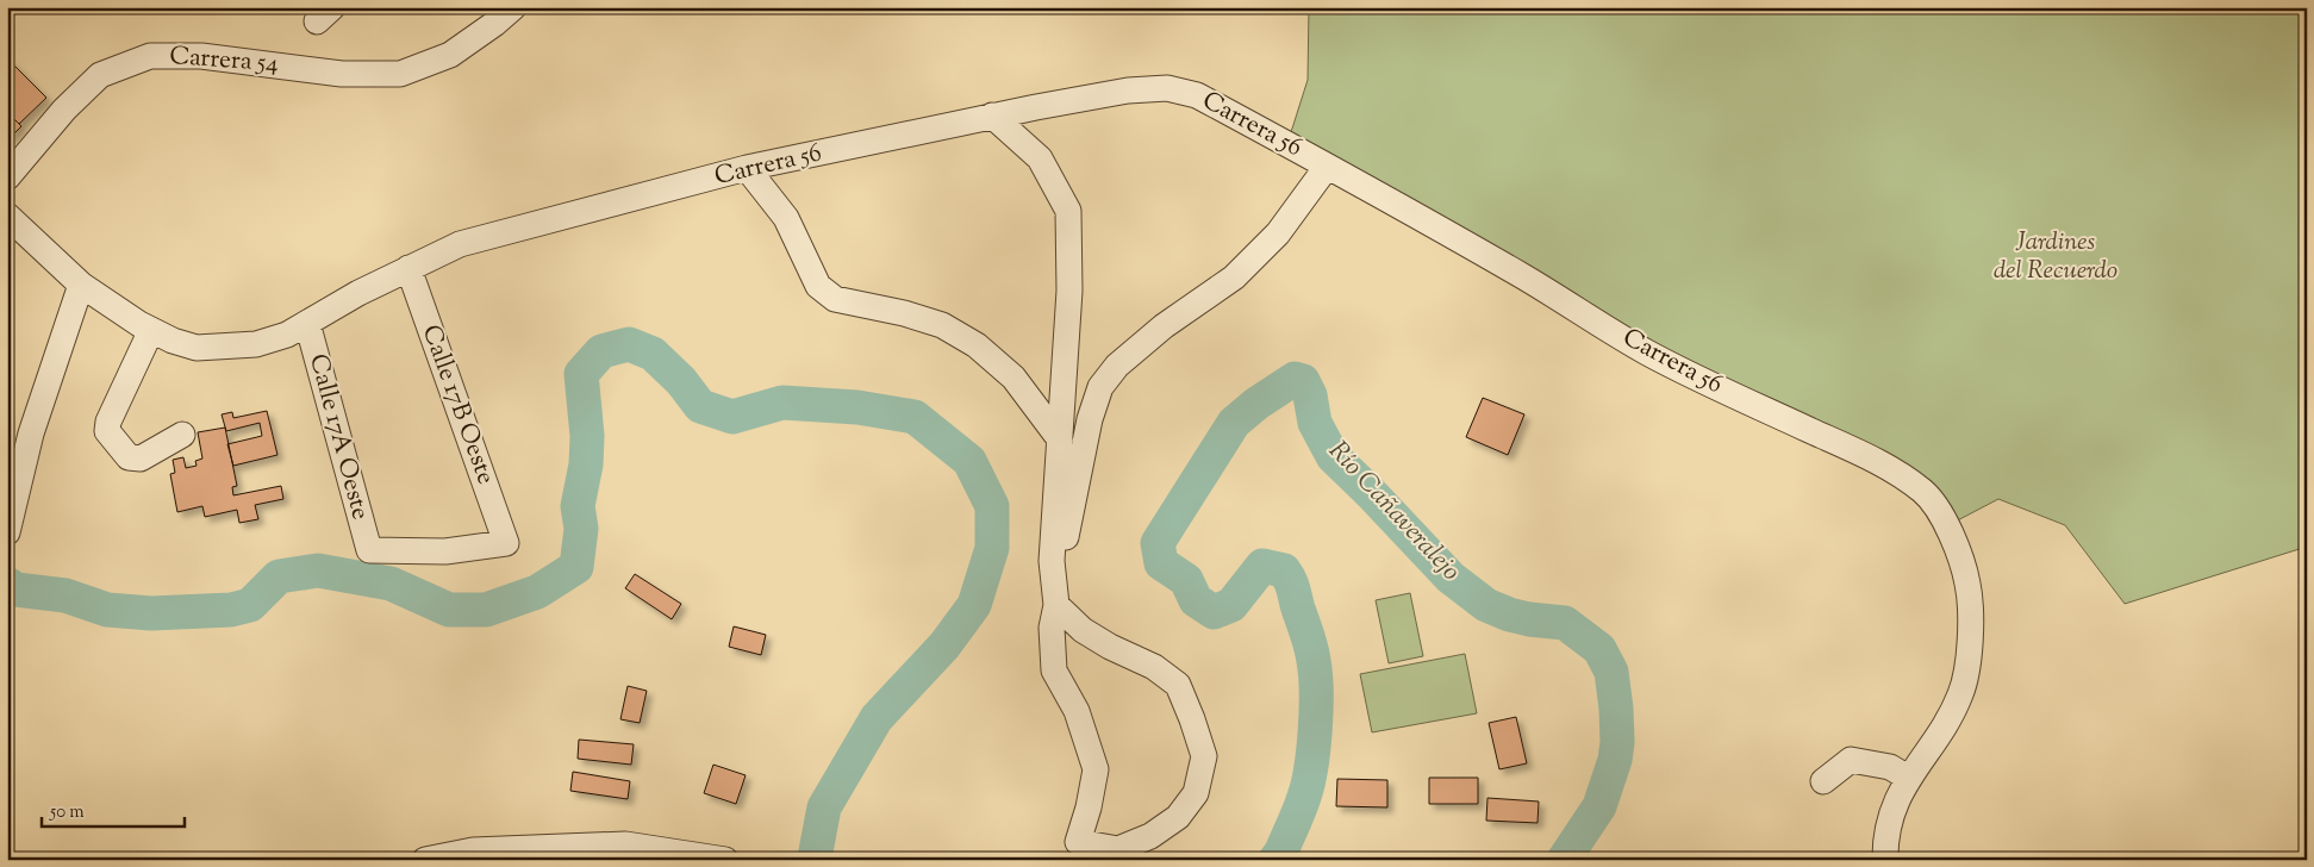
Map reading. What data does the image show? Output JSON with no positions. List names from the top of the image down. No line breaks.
{"streets":{"street":["Carrera 54","Carrera 56","Calle 17B Oeste","Calle 17A Oeste"]},"crossings":[["Carrera 56","Calle 17B Oeste"],["Carrera 56","Calle 17A Oeste"],["Calle 17B Oeste","Calle 17A Oeste"]],"water":["Río Cañaveralejo"],"parks":["Jardines del Recuerdo"],"scale_bar":"50 m"}
